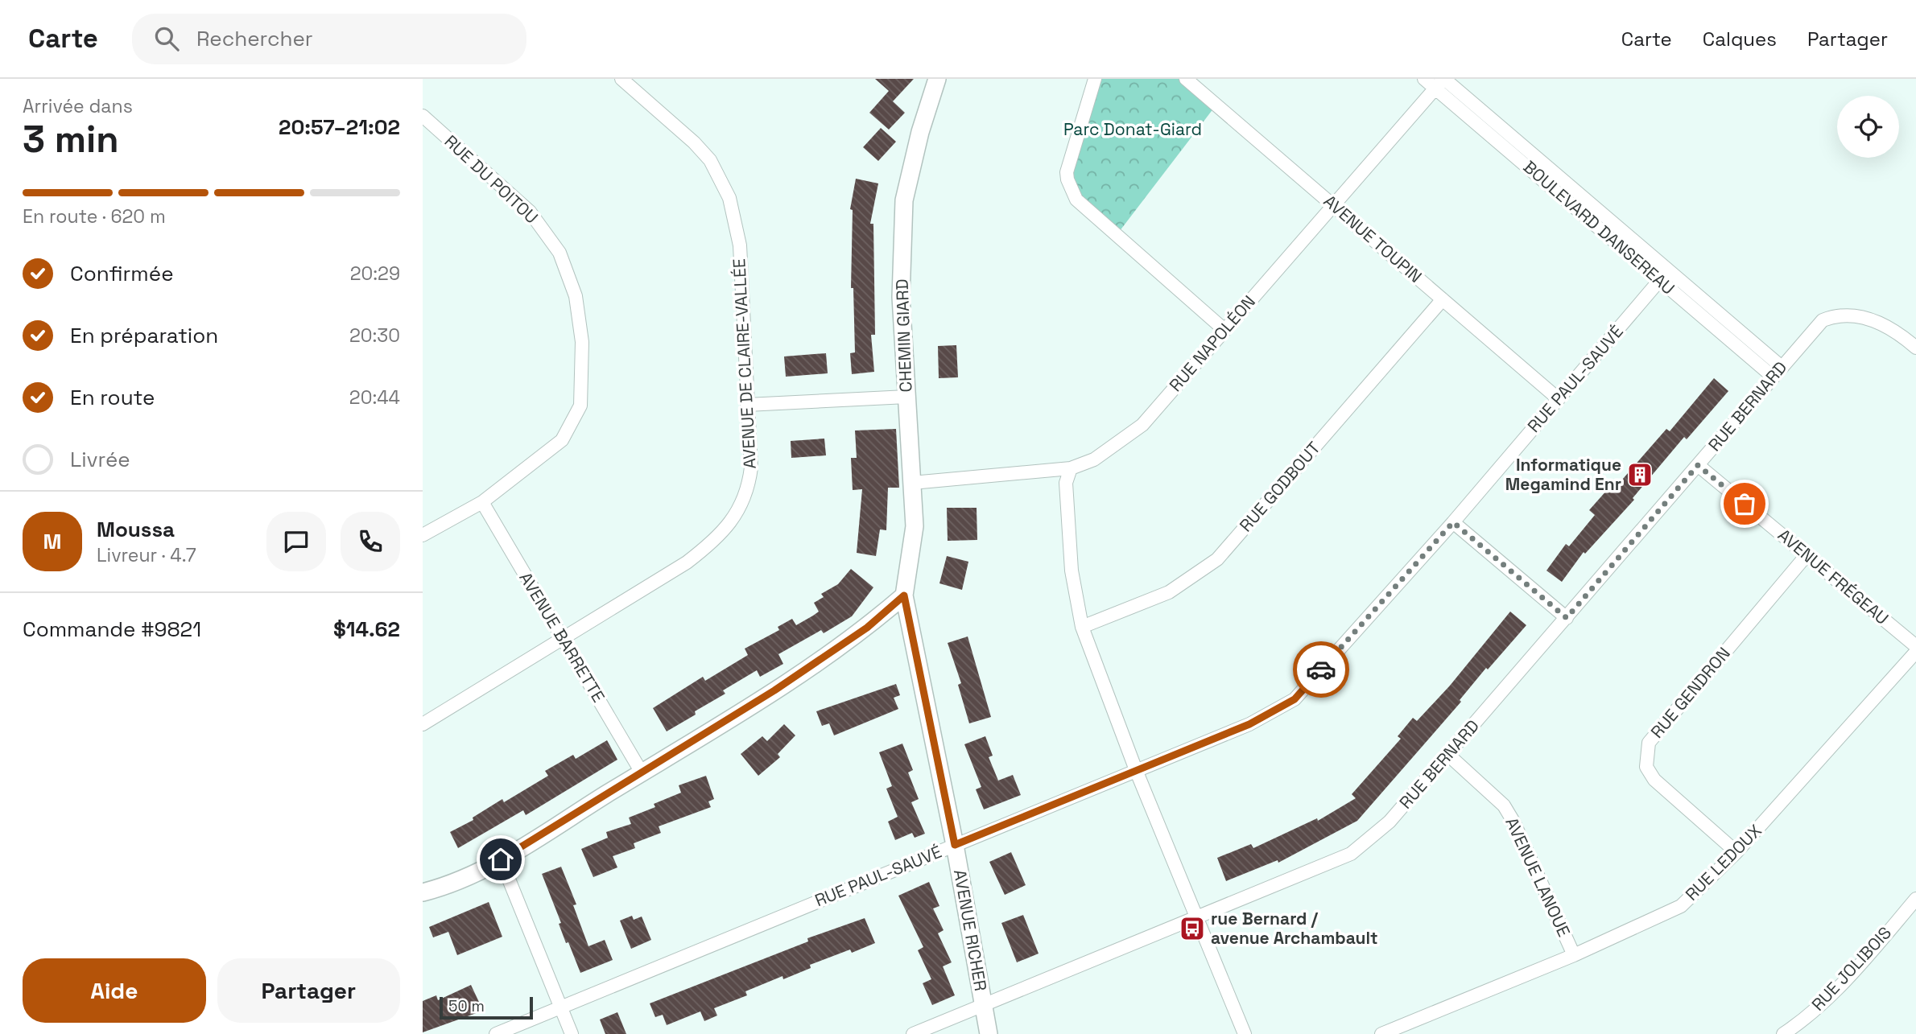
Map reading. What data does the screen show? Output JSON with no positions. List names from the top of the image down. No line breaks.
{"streets":{"street":["RUE DU POITOU","BOULEVARD DANSEREAU","AVENUE TOUPIN","CHEMIN GIARD","RUE NAPOLÉON","AVENUE DE CLAIRE-VALLÉE","RUE PAUL-SAUVÉ","RUE BERNARD","RUE GODBOUT","AVENUE FRÉGEAU","AVENUE BARRETTE","RUE GENDRON","RUE LEDOUX","AVENUE LANOUE","AVENUE RICHER","RUE JOLIBOIS"]},"crossings":[["RUE DU POITOU","AVENUE BARRETTE"],["BOULEVARD DANSEREAU","RUE NAPOLÉON"],["BOULEVARD DANSEREAU","RUE PAUL-SAUVÉ"],["BOULEVARD DANSEREAU","RUE BERNARD"],["AVENUE TOUPIN","RUE NAPOLÉON"],["AVENUE TOUPIN","RUE PAUL-SAUVÉ"],["AVENUE TOUPIN","RUE GODBOUT"],["CHEMIN GIARD","RUE NAPOLÉON"],["CHEMIN GIARD","AVENUE RICHER"],["AVENUE DE CLAIRE-VALLÉE","AVENUE BARRETTE"],["RUE PAUL-SAUVÉ","AVENUE RICHER"],["RUE BERNARD","AVENUE FRÉGEAU"],["RUE BERNARD","AVENUE LANOUE"],["RUE BERNARD","AVENUE RICHER"],["AVENUE FRÉGEAU","RUE GENDRON"],["RUE GENDRON","RUE LEDOUX"],["RUE LEDOUX","AVENUE LANOUE"]],"parks":["Parc Donat-Giard"],"places":{"building":["Informatique Megamind Enr"],"bus stop":["rue Bernard / avenue Archambault"]},"scale_bar":"50 m","page":{"header":"Carte","search":"Rechercher","nav":["Carte","Calques","Partager"],"heading":["3 min","Arrivée dans","20:57–21:02"],"panel":["Moussa","Livreur · 4.7","Commande #9821","$14.62"],"bar":"En route · 620 m","list":[["Confirmée","20:29"],["En préparation","20:30"],["En route","20:44"],"Livrée"],"round":"M","buttons":["Aide","Partager"],"scale":"50 m"}}
